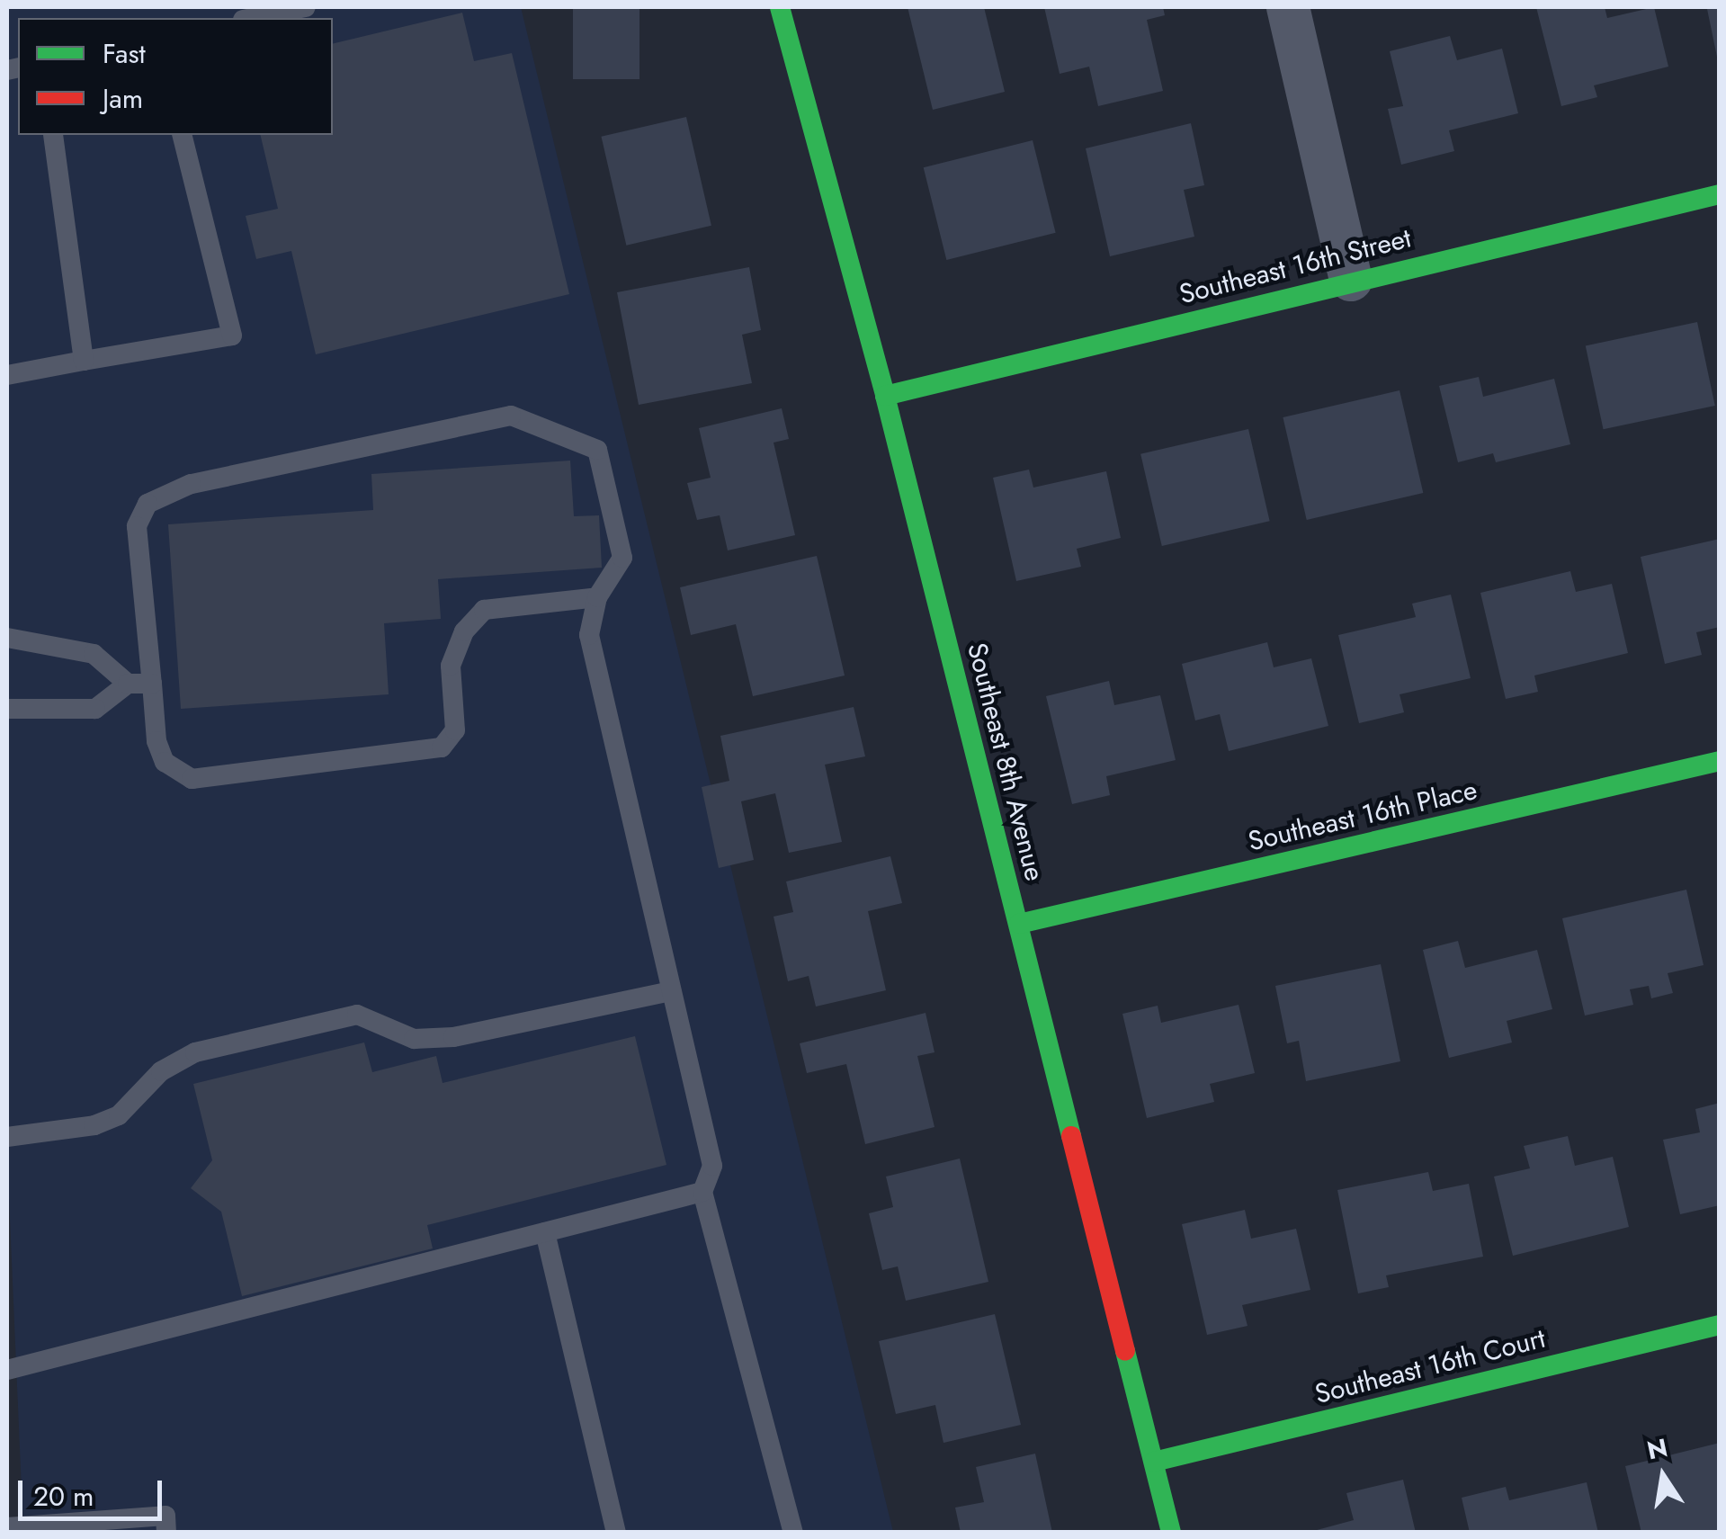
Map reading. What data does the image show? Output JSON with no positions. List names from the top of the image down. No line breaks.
{"streets":{"street":["Southeast 16th Street","Southeast 8th Avenue","Southeast 16th Place","Southeast 16th Court"]},"crossings":[["Southeast 16th Street","Southeast 8th Avenue"],["Southeast 8th Avenue","Southeast 16th Place"],["Southeast 8th Avenue","Southeast 16th Court"]],"legend":["Fast","Jam"],"scale_bar":"20 m","north":"top"}
